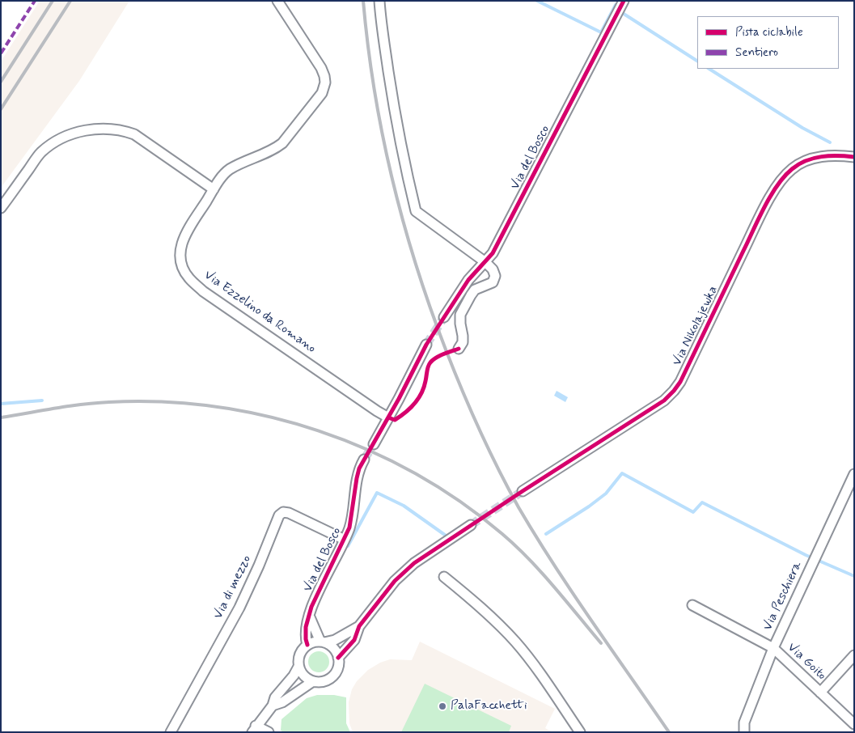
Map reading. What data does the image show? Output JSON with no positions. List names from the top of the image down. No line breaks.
{"streets":{"street":["Via del Bosco","Via Ezzelino da Romano","Via Nikolajewka","Via di mezzo","Via Peschiera","Via Goito"]},"crossings":[["Via del Bosco","Via di mezzo"],["Via Peschiera","Via Goito"]],"places":["PalaFacchetti"],"legend":["Pista ciclabile","Sentiero"]}
